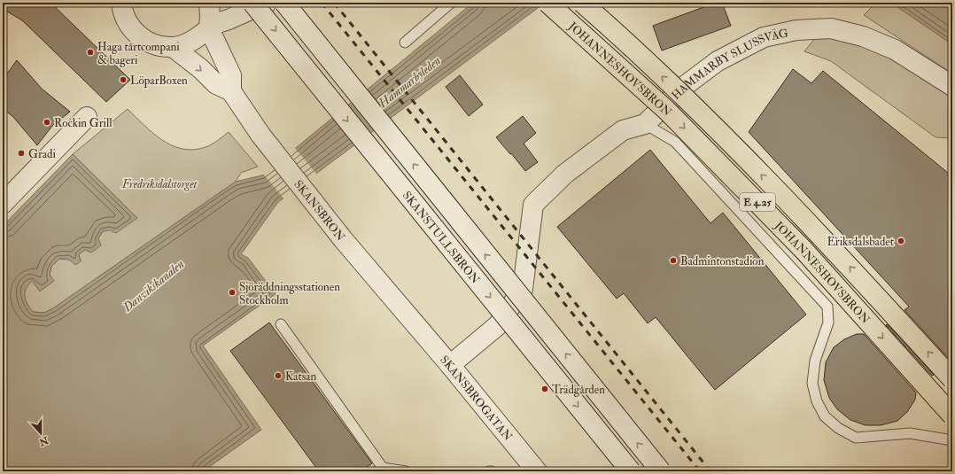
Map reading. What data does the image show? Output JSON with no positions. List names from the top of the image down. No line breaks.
{"streets":{"highway":["JOHANNESHOVSBRON","E 4.25"],"street":["HAMMARBY SLUSSVÄG","SKANSBRON","SKANSTULLSBRON","SKANSBROGATAN"]},"crossings":[["HAMMARBY SLUSSVÄG","SKANSBROGATAN"],["SKANSBRON","SKANSBROGATAN"]],"water":["Hammarbyleden","Danvikskanalen"],"parks":["Fredriksdalstorget"],"places":["Haga tårtcompani & bageri","LöparBoxen","Rockin Grill","Gradi","Eriksdalsbadet","Badmintonstadion","Sjöräddningsstationen Stockholm","Katsan","Trädgården"],"north":"bottom"}
